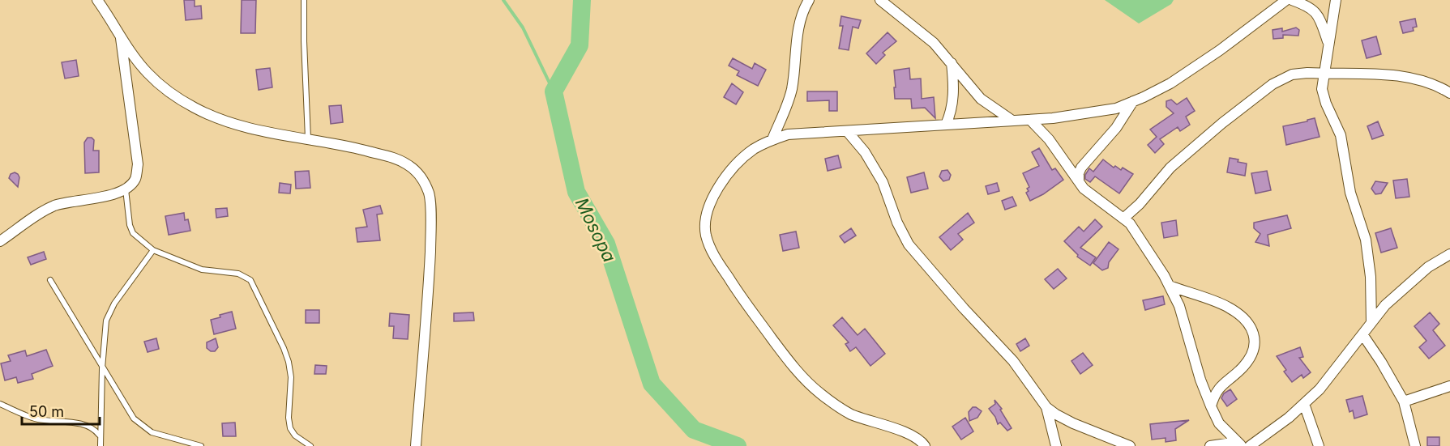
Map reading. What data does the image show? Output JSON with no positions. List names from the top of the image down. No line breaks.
{"water":["Mosopa"],"scale_bar":"50 m"}
